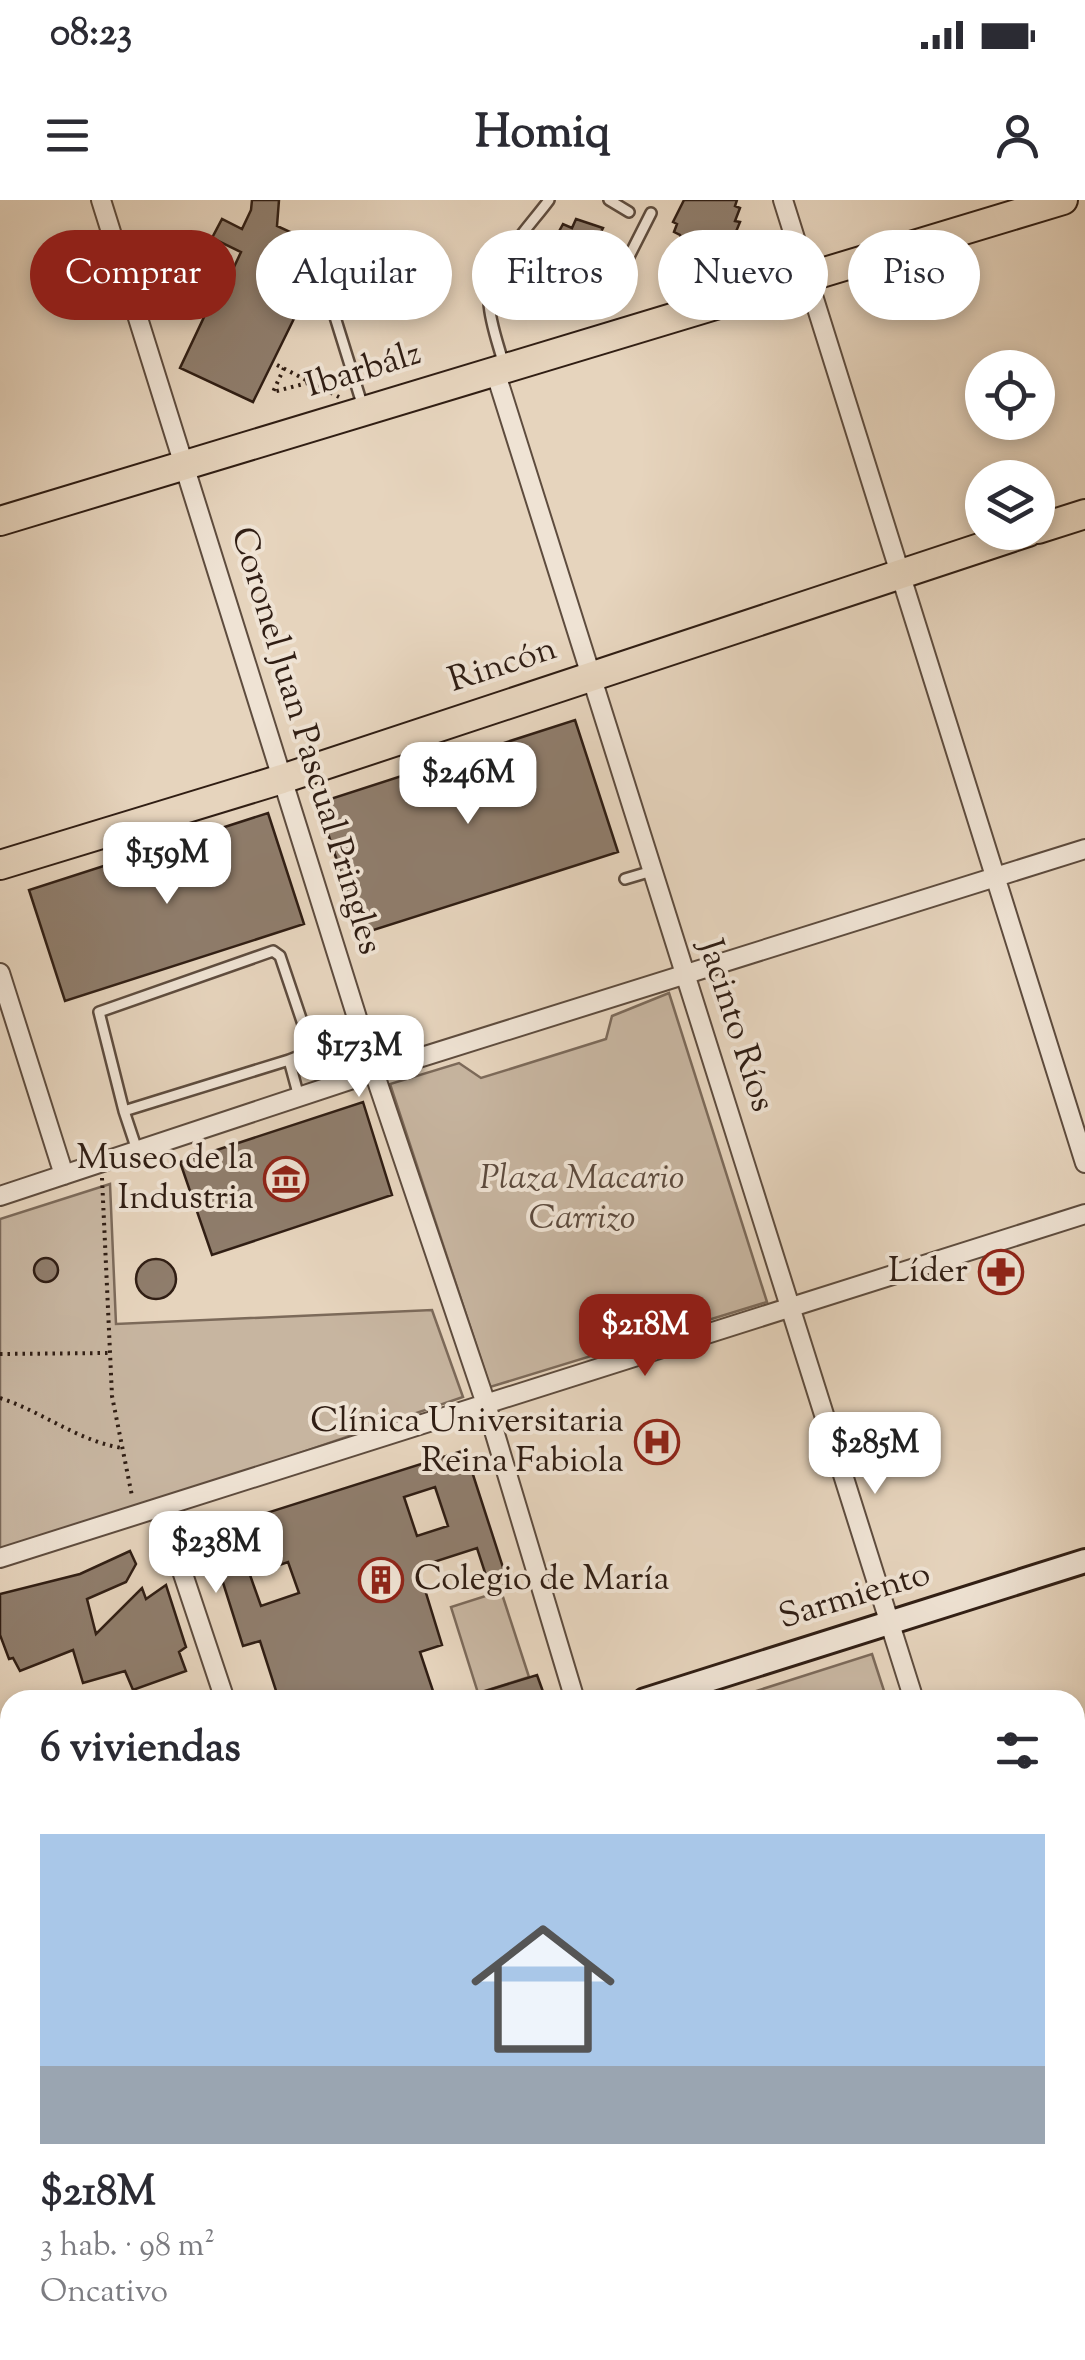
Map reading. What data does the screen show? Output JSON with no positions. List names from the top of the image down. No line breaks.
{"streets":{"main road":["Ibarbálz","Rincón","Sarmiento"],"street":["Coronel Juan Pascual Pringles","Jacinto Ríos"]},"crossings":[["Ibarbálz","Coronel Juan Pascual Pringles"],["Ibarbálz","Jacinto Ríos"],["Rincón","Coronel Juan Pascual Pringles"],["Rincón","Jacinto Ríos"],["Jacinto Ríos","Sarmiento"]],"parks":["Plaza Macario Carrizo"],"places":{"museum":["Museo de la Industria"],"pharmacy":["Líder"],"hospital":["Clínica Universitaria Reina Fabiola"],"building":["Colegio de María"]},"page":{"status":"08:23","header":"Homiq","chip":["Comprar","Alquilar","Filtros","Nuevo","Piso"],"price":["$246M","$159M","$173M","$218M","$285M","$238M"],"heading":"6 viviendas","list":[{"name":"$218M","note":"3 hab. · 98 m² · Oncativo"}]}}
